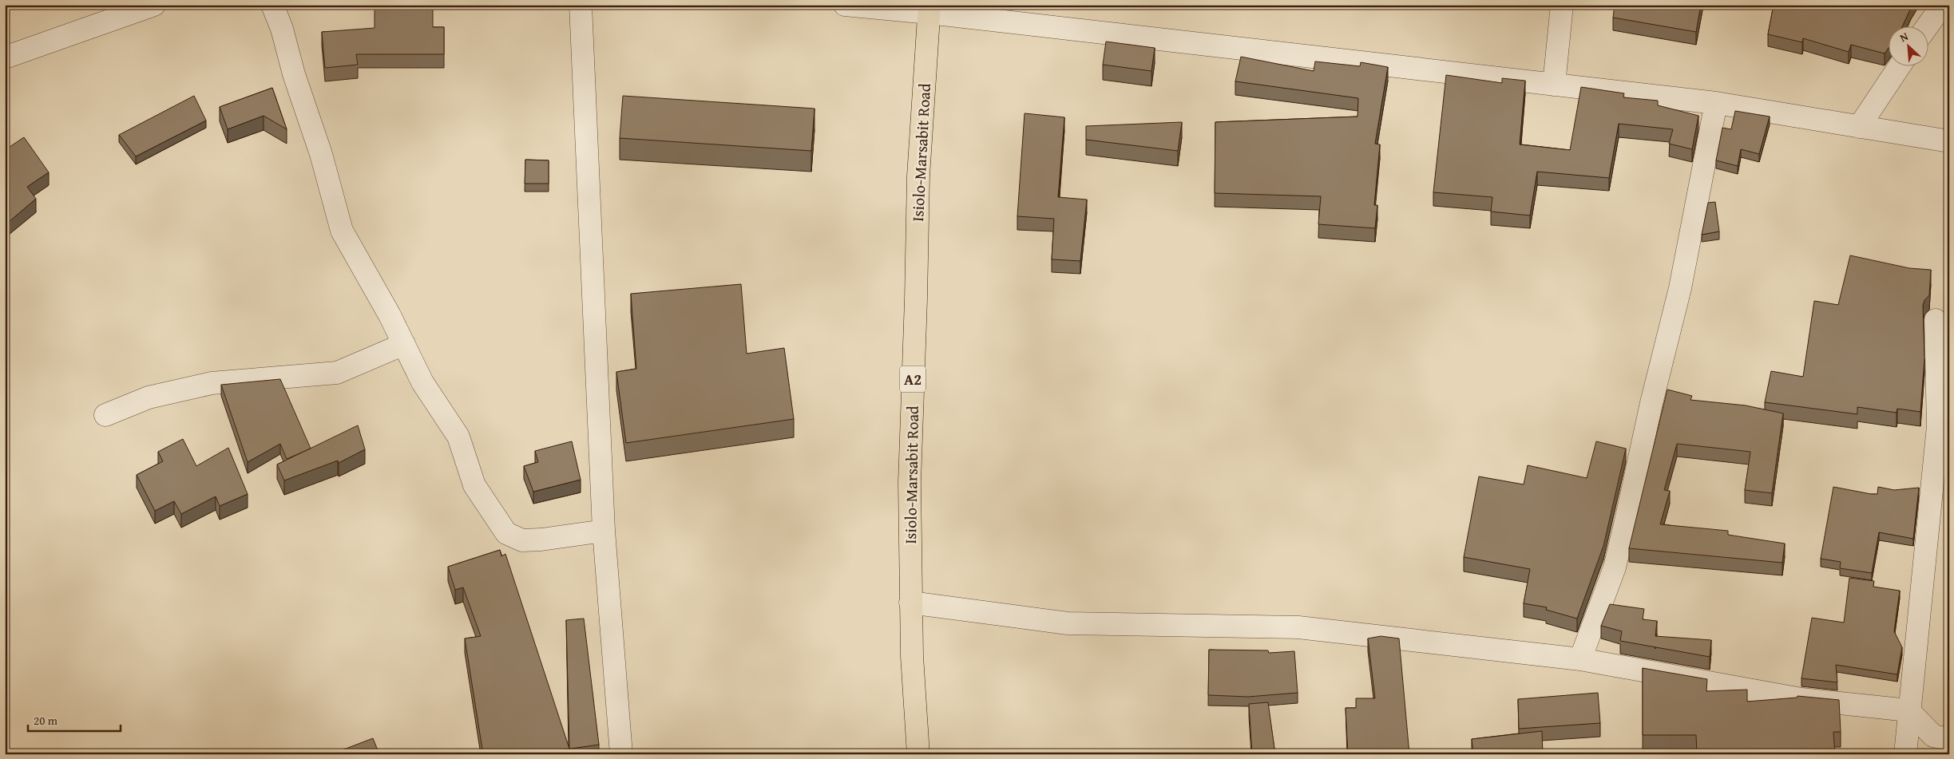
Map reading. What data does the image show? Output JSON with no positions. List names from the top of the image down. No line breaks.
{"streets":{"highway":["Isiolo-Marsabit Road","A2"]},"scale_bar":"20 m","north":"top left"}
